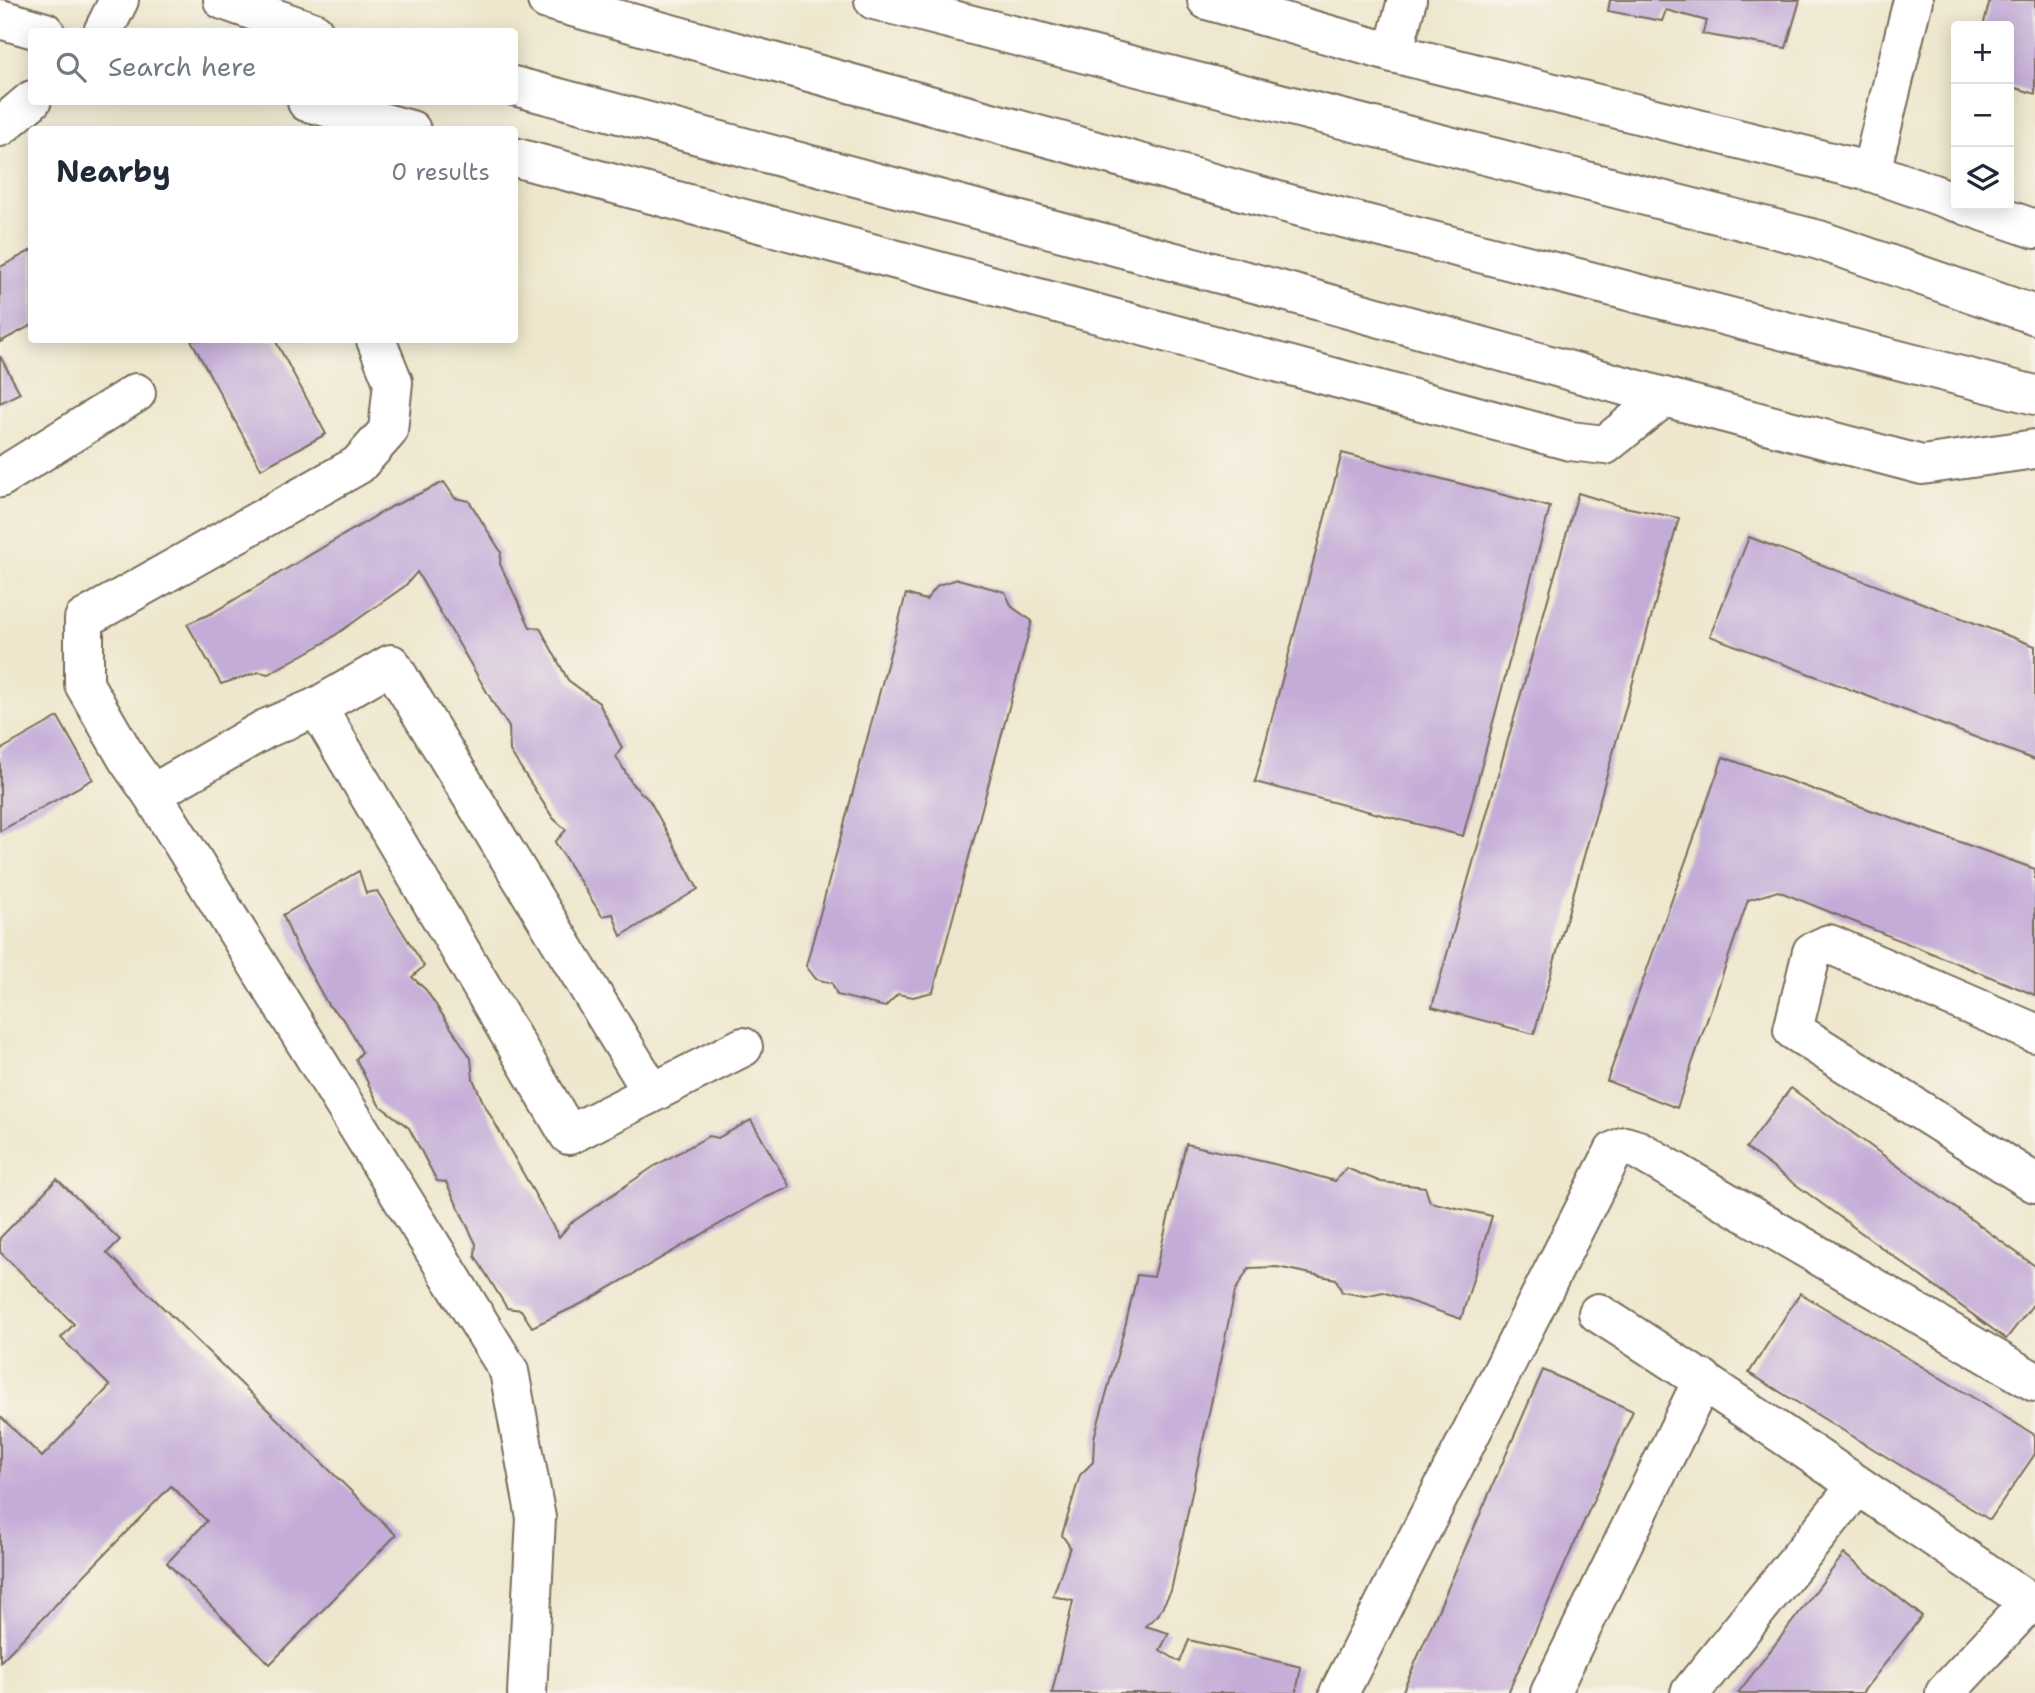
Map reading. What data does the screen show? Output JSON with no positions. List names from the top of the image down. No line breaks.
{"page":{"map_buttons":["+","−"],"search":"Search here","heading":["Nearby","0 results"]}}
